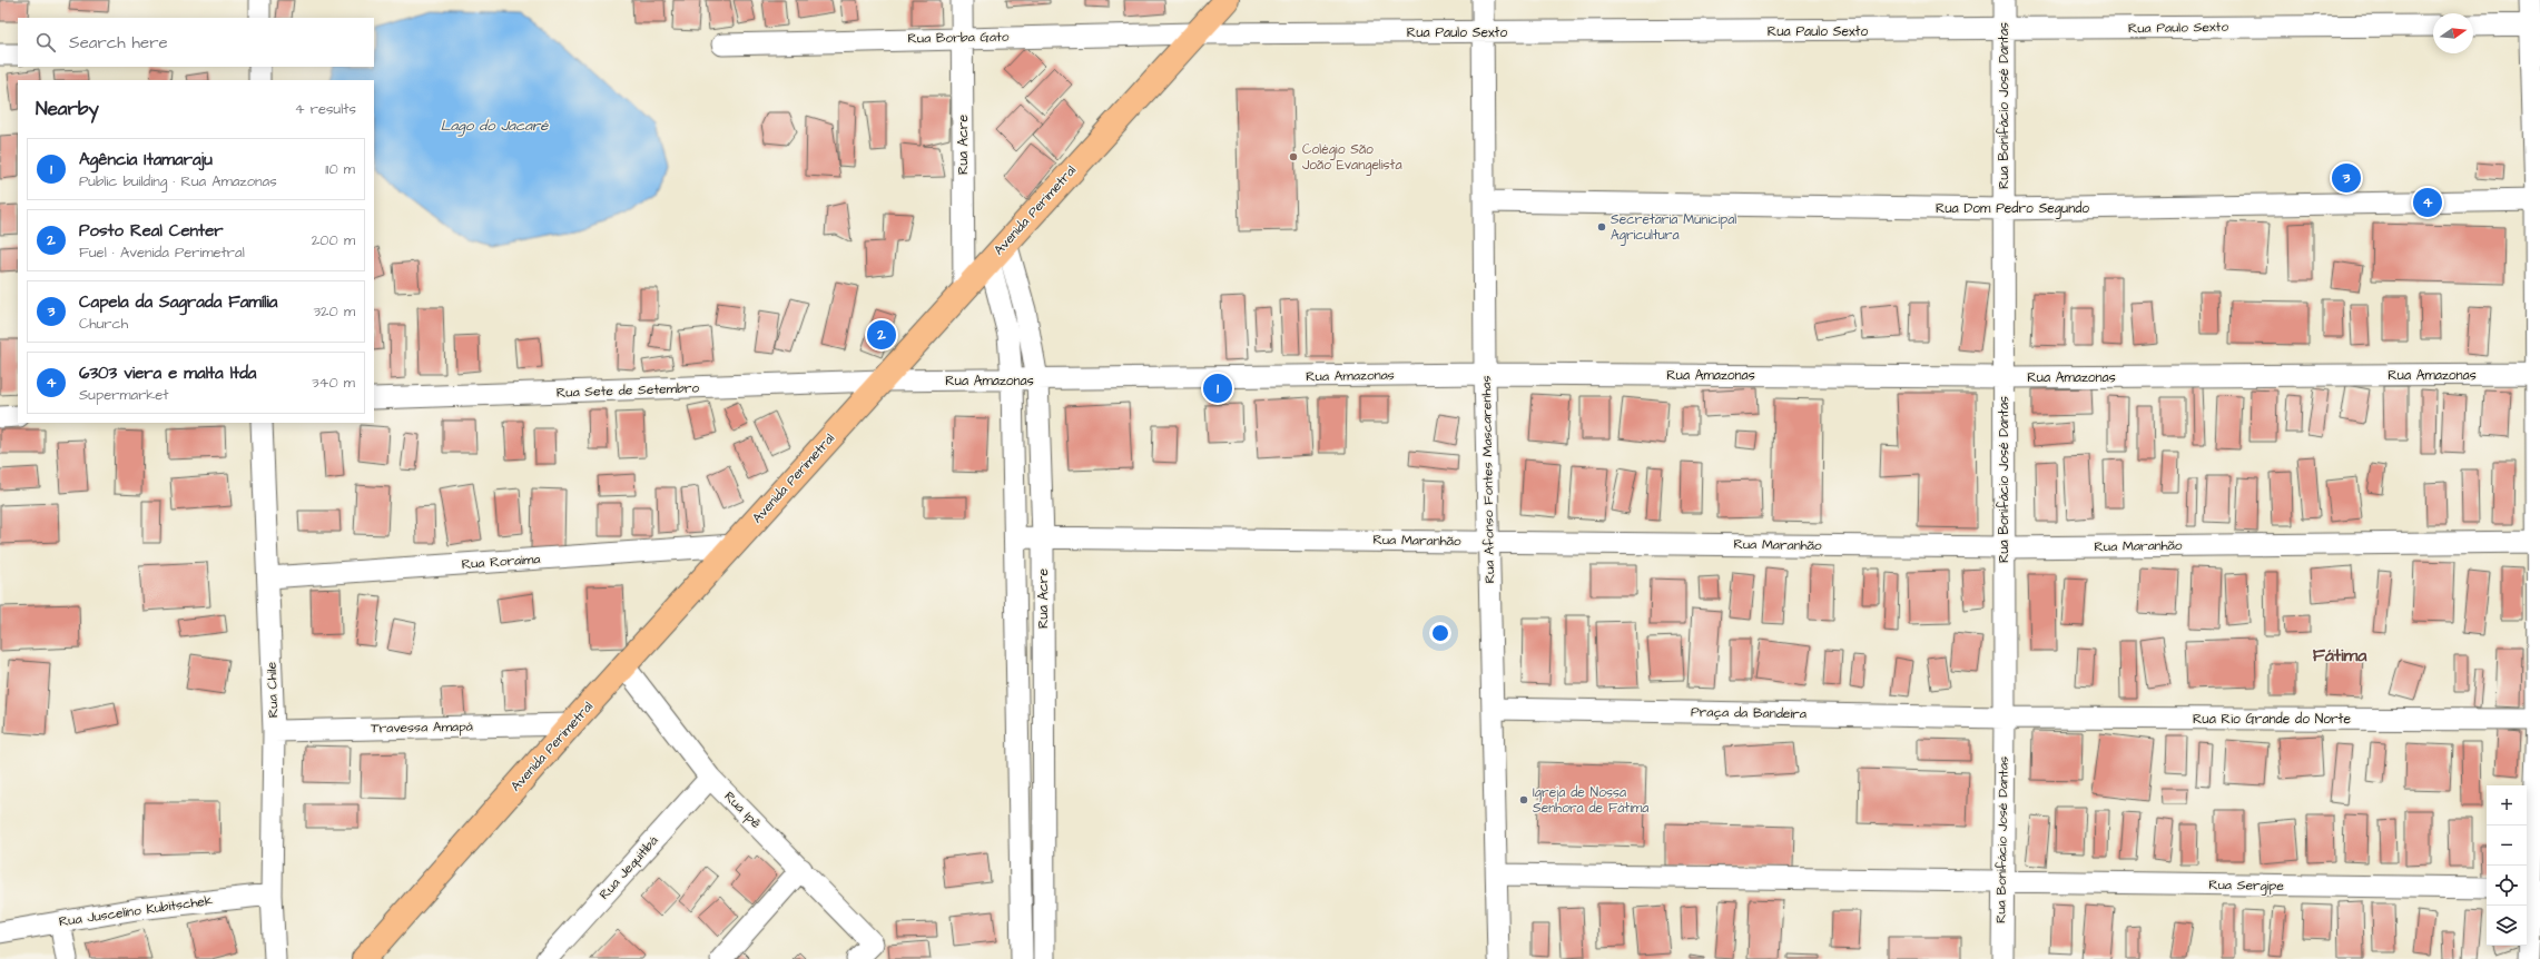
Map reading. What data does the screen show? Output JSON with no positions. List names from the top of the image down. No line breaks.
{"streets":{"main road":["Avenida Perimetral"],"street":["Rua Paulo Sexto","Rua Borba Gato","Rua Bonifácio José Dantas","Rua Acre","Rua Dom Pedro Segundo","Rua Amazonas","Rua Sete de Setembro","Rua Afonso Fontes Mascarenhas","Rua Maranhão","Rua Roraima","Rua Chile","Praça da Bandeira","Rua Rio Grande do Norte","Travessa Amapá","Rua Ipê","Rua Jequitibá","Rua Sergipe","Rua Juscelino Kubitschek"]},"crossings":[["Rua Paulo Sexto","Rua Borba Gato"],["Rua Paulo Sexto","Rua Bonifácio José Dantas"],["Rua Paulo Sexto","Avenida Perimetral"],["Rua Paulo Sexto","Rua Afonso Fontes Mascarenhas"],["Rua Borba Gato","Rua Acre"],["Rua Borba Gato","Avenida Perimetral"],["Rua Bonifácio José Dantas","Rua Dom Pedro Segundo"],["Rua Bonifácio José Dantas","Rua Amazonas"],["Rua Bonifácio José Dantas","Rua Maranhão"],["Rua Bonifácio José Dantas","Praça da Bandeira"],["Rua Bonifácio José Dantas","Rua Rio Grande do Norte"],["Rua Bonifácio José Dantas","Rua Sergipe"],["Rua Acre","Avenida Perimetral"],["Rua Acre","Rua Amazonas"],["Rua Acre","Rua Maranhão"],["Rua Dom Pedro Segundo","Rua Afonso Fontes Mascarenhas"],["Avenida Perimetral","Rua Amazonas"],["Avenida Perimetral","Rua Sete de Setembro"],["Avenida Perimetral","Rua Roraima"],["Avenida Perimetral","Travessa Amapá"],["Avenida Perimetral","Rua Ipê"],["Rua Amazonas","Rua Sete de Setembro"],["Rua Amazonas","Rua Afonso Fontes Mascarenhas"],["Rua Afonso Fontes Mascarenhas","Rua Maranhão"],["Rua Afonso Fontes Mascarenhas","Praça da Bandeira"],["Rua Roraima","Rua Chile"],["Rua Chile","Travessa Amapá"],["Rua Chile","Rua Juscelino Kubitschek"],["Praça da Bandeira","Rua Rio Grande do Norte"],["Rua Ipê","Rua Jequitibá"]],"districts":["Fátima"],"water":["Lago do Jacaré"],"places":["Colégio São João Evangelista","Secretaria Municipal Agricultura","Igreja de Nossa Senhora de Fátima"],"north":"right","page":{"search":"Search here","heading":["Nearby","4 results"],"list":[{"mark":"1","name":"Agência Itamaraju","note":"Public building · Rua Amazonas","value":"110 m"},{"mark":"2","name":"Posto Real Center","note":"Fuel · Avenida Perimetral","value":"200 m"},{"mark":"3","name":"Capela da Sagrada Família","note":"Church","value":"320 m"},{"mark":"4","name":"6303 viera e malta ltda","note":"Supermarket","value":"340 m"}],"pins":["3","4","2","1"],"map_buttons":["+","−"]}}
